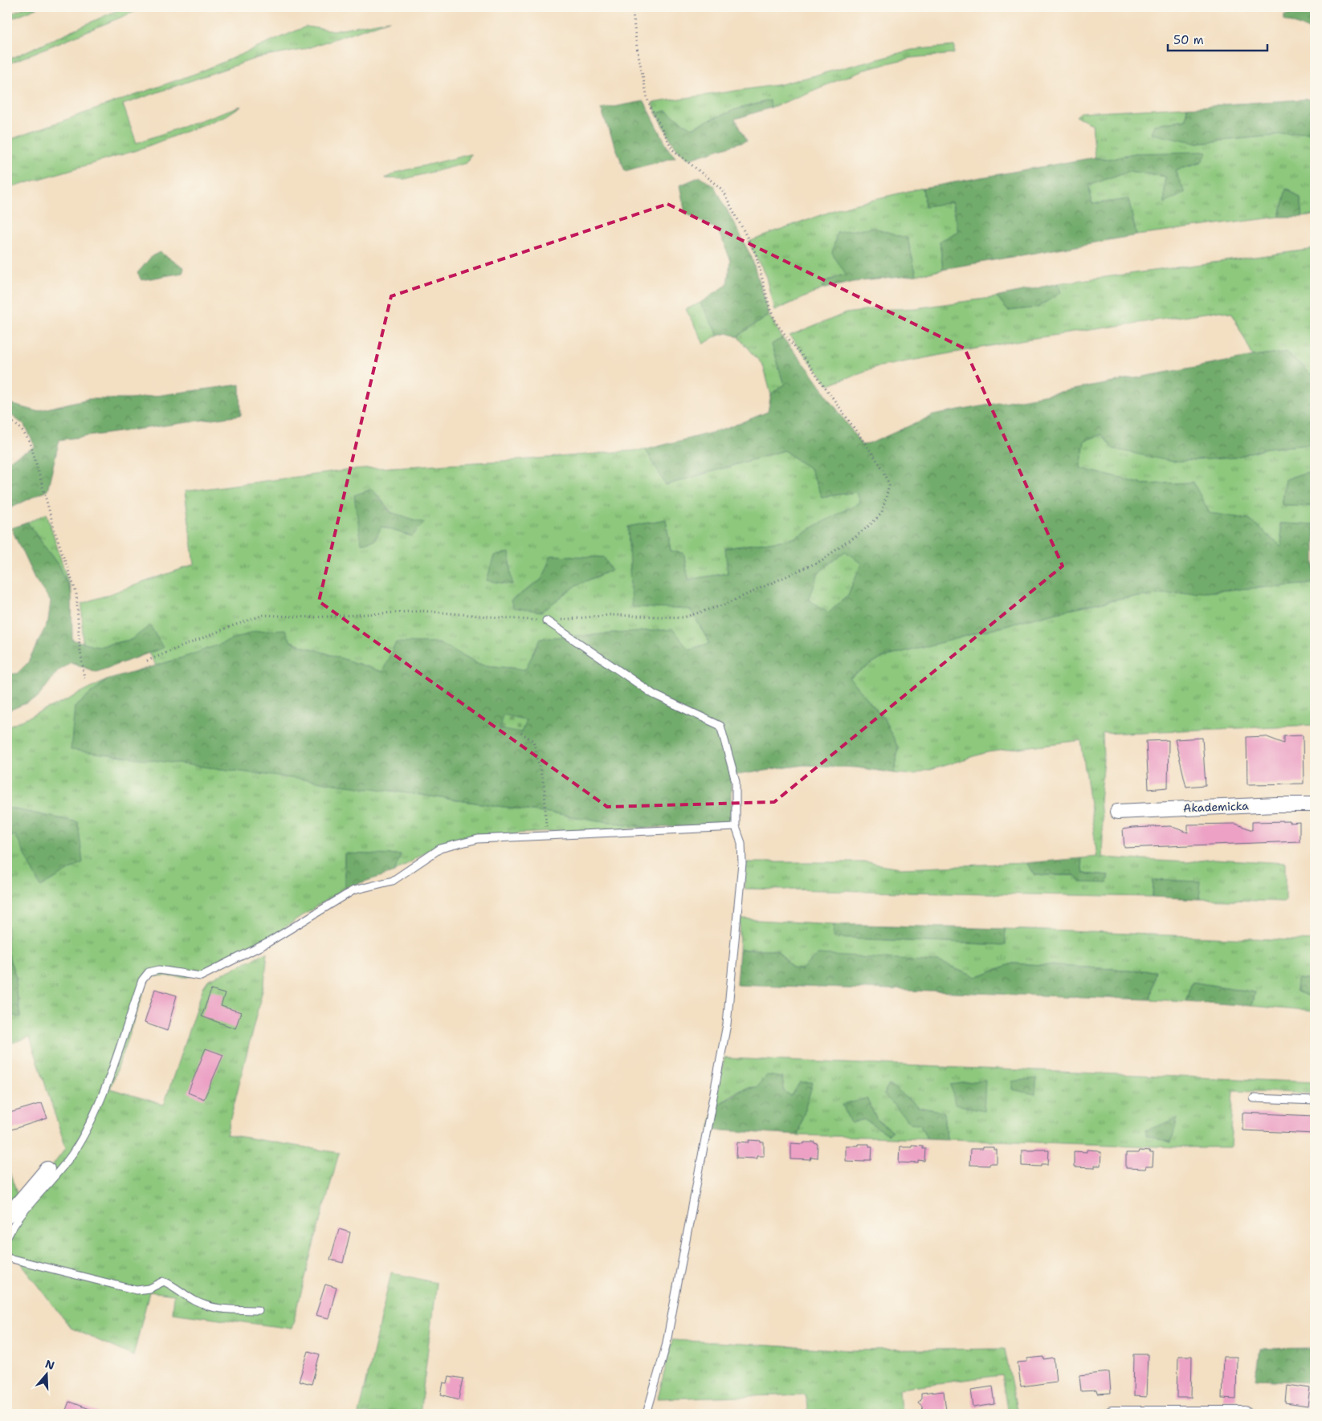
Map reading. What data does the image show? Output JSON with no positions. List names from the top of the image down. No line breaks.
{"streets":{"street":["Akademicka"]},"scale_bar":"50 m","north":"top"}
